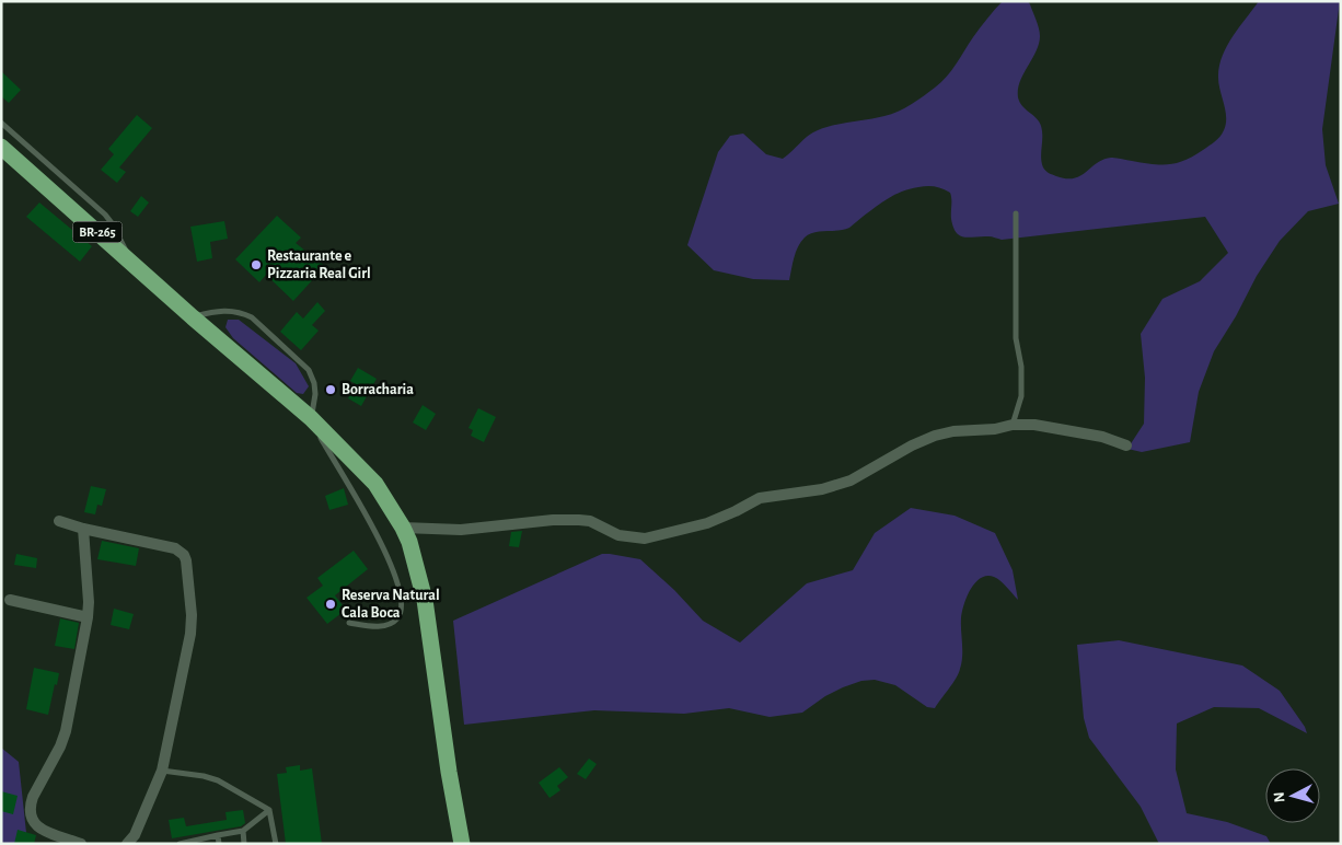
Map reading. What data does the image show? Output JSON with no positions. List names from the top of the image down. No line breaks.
{"streets":{"highway":["BR-265"]},"places":["Restaurante e Pizzaria Real Girl","Borracharia","Reserva Natural Cala Boca"],"north":"left"}
